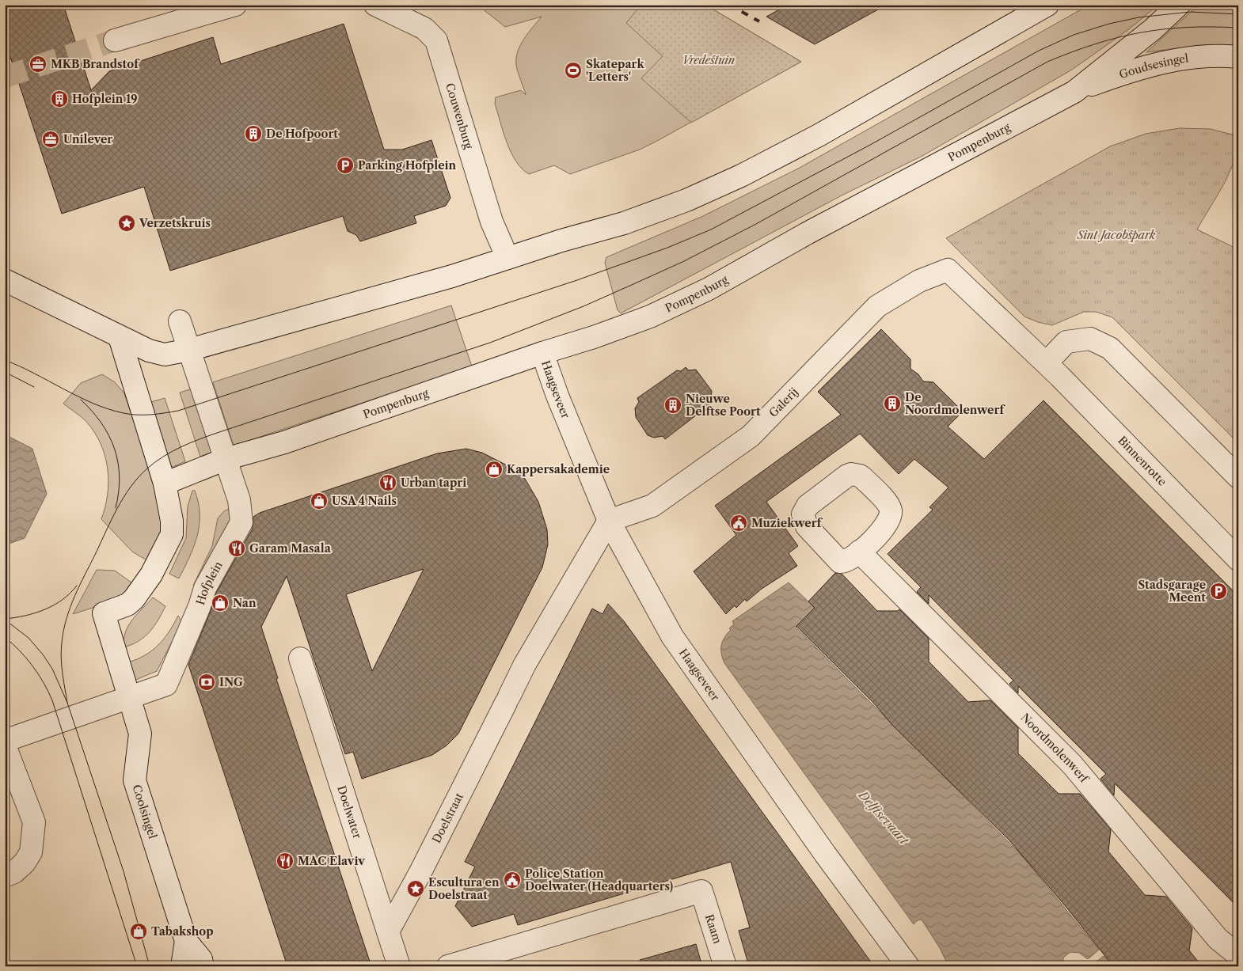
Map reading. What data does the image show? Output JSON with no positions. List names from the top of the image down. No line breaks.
{"streets":{"street":["Goudsesingel","Couwenburg","Pompenburg","Haagseveer","Galerij","Binnenrotte","Hofplein","Noordmolenwerf","Coolsingel","Doelwater","Doelstraat","Raam"]},"crossings":[["Goudsesingel","Pompenburg"],["Pompenburg","Haagseveer"],["Pompenburg","Hofplein"],["Pompenburg","Coolsingel"],["Haagseveer","Galerij"],["Haagseveer","Doelstraat"],["Galerij","Binnenrotte"],["Galerij","Doelstraat"],["Hofplein","Coolsingel"],["Doelwater","Doelstraat"]],"water":["Delftsevaart"],"parks":["Vredestuin","Sint Jacobspark"],"places":{"office":["MKB Brandstof","Unilever"],"sports":["Skatepark 'Letters'"],"building":["Hofplein 19","De Hofpoort","De Noordmolenwerf","Nieuwe Delftse Poort"],"parking":["Parking Hofplein","Stadsgarage Meent"],"place":["Verzetskruis","Escultura en Doelstraat"],"shop":["Kappersakademie","USA 4 Nails","Nan","Tabakshop"],"restaurant":["Urban tapri","Garam Masala","MAC Elaviv"],"public building":["Muziekwerf","Police Station Doelwater (Headquarters)"],"bank":["ING"]}}
